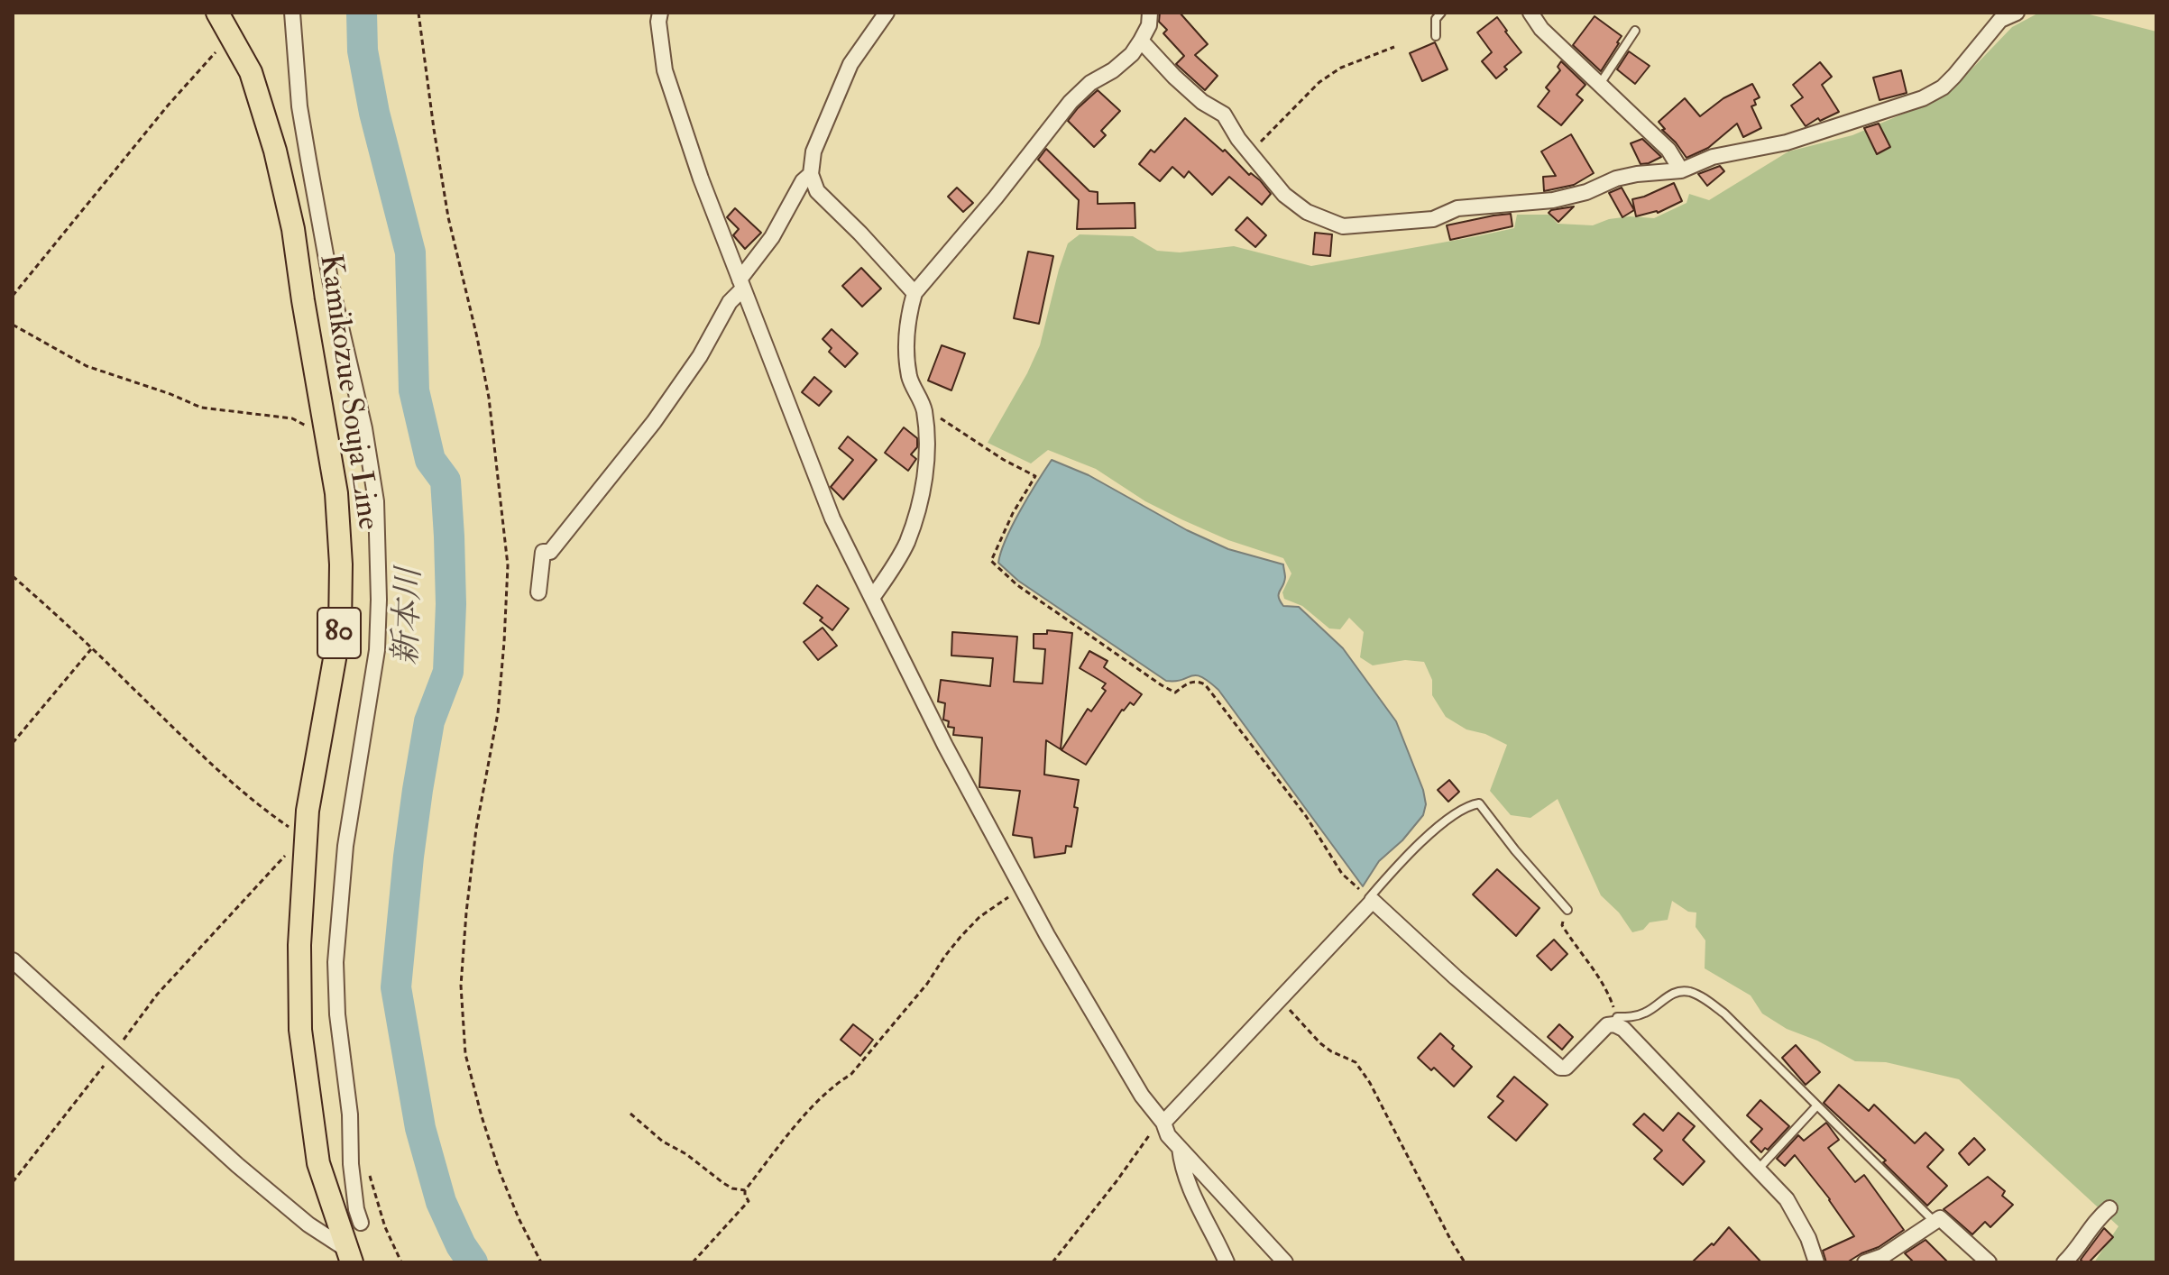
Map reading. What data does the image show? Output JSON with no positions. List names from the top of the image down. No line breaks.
{"streets":{"main road":["Kamikozue Souja Line","80"]},"water":["新本川"]}
